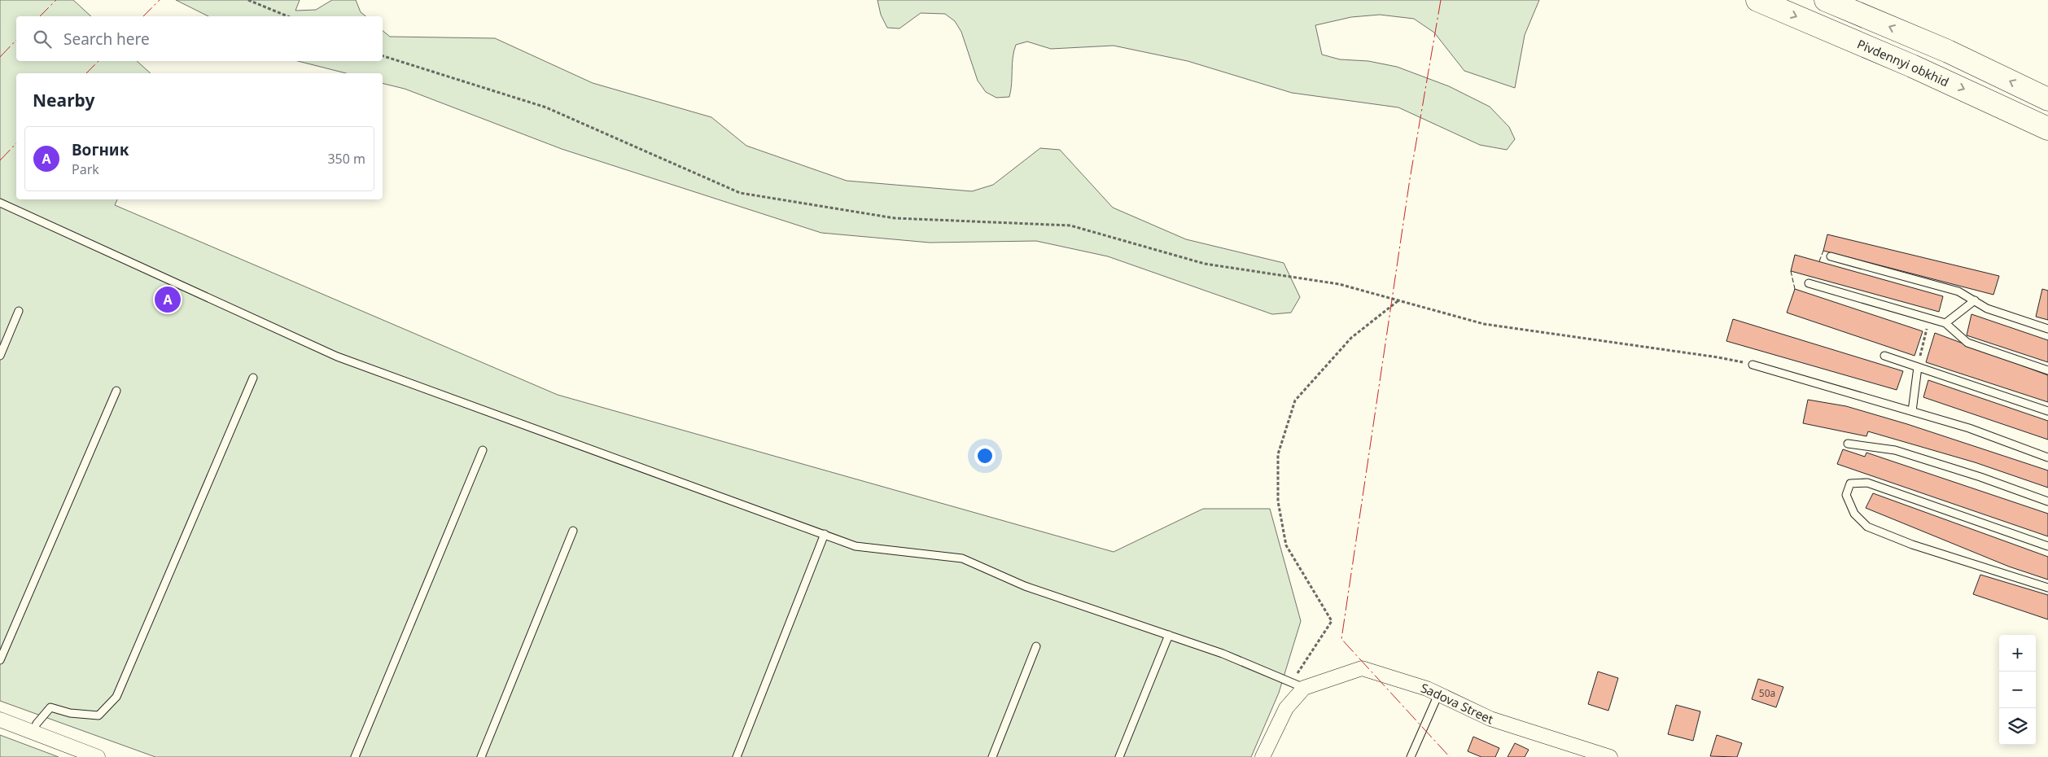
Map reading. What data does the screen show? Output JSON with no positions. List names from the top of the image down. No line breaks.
{"streets":{"main road":["Pivdennyi obkhid"],"street":["Sadova Street"]},"house_numbers":["50а"],"page":{"search":"Search here","heading":"Nearby","list":[{"mark":"A","name":"Вогник","note":"Park","value":"350 m"}],"pins":"A","map_buttons":["+","−"]}}
